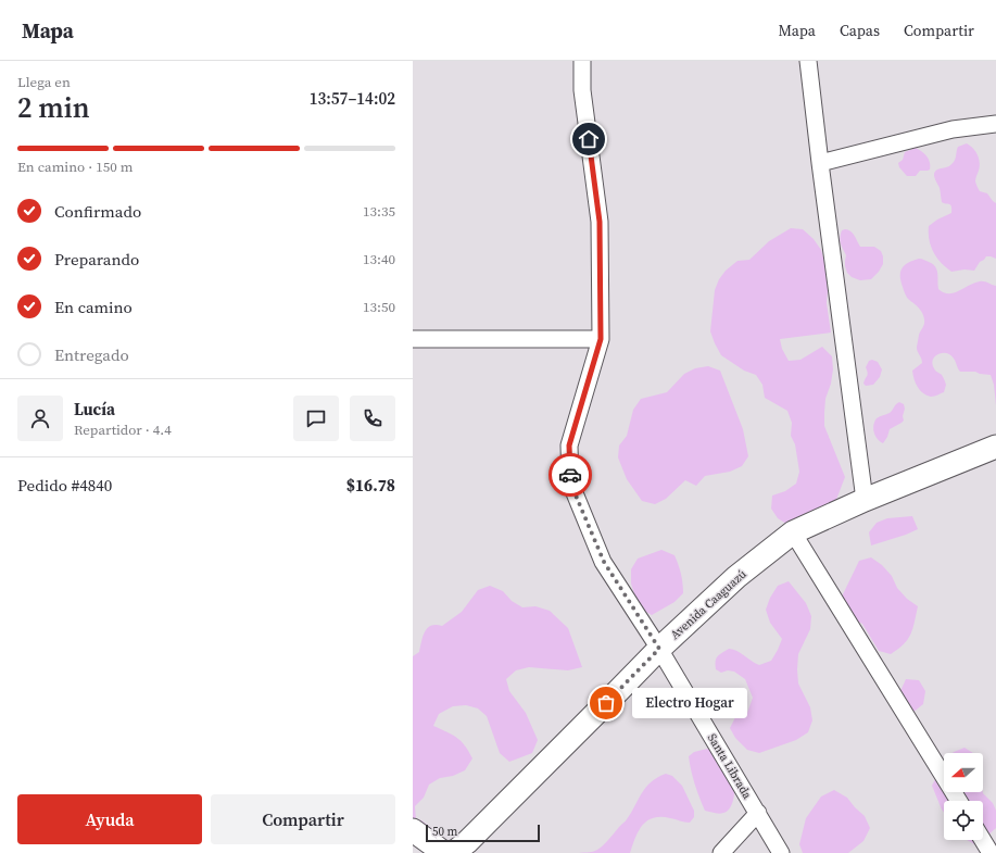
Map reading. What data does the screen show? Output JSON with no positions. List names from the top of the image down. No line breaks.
{"streets":{"street":["Avenida Caaguazú","Santa Librada"]},"crossings":[["Avenida Caaguazú","Santa Librada"]],"places":["Electro Hogar"],"scale_bar":"50 m","north":"left","page":{"header":"Mapa","nav":["Mapa","Capas","Compartir"],"heading":["2 min","Llega en","13:57–14:02"],"panel":["Lucía","Repartidor · 4.4","Pedido #4840","$16.78"],"bar":"En camino · 150 m","list":[["Confirmado","13:35"],["Preparando","13:40"],["En camino","13:50"],"Entregado"],"bubble":"Electro Hogar","buttons":["Ayuda","Compartir"],"scale":"50 m"}}
